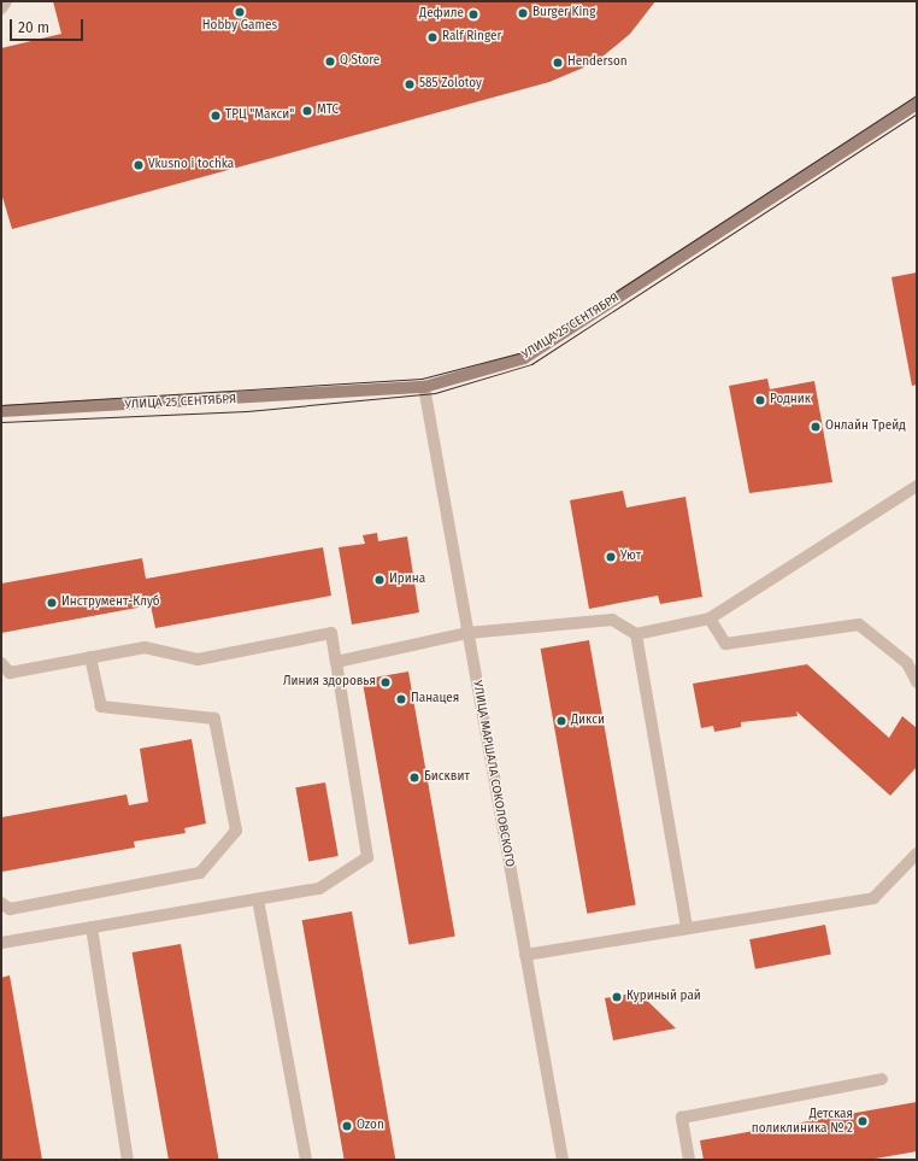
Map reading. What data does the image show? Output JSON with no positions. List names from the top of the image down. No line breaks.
{"streets":{"main road":["УЛИЦА 25 СЕНТЯБРЯ"],"street":["УЛИЦА МАРШАЛА СОКОЛОВСКОГО"]},"crossings":[["УЛИЦА 25 СЕНТЯБРЯ","УЛИЦА МАРШАЛА СОКОЛОВСКОГО"]],"places":["Hobby Games","Burger King","Дефиле","Ralf Ringer","Q Store","Henderson","585 Zolotoy","МТС","ТРЦ \"Макси\"","Vkusno i tochka","Родник","Онлайн Трейд","Уют","Ирина","Инструмент-Клуб","Линия здоровья","Панацея","Дикси","Бисквит","Куриный рай","Детская поликлиника № 2","Ozon"],"scale_bar":"20 m"}
